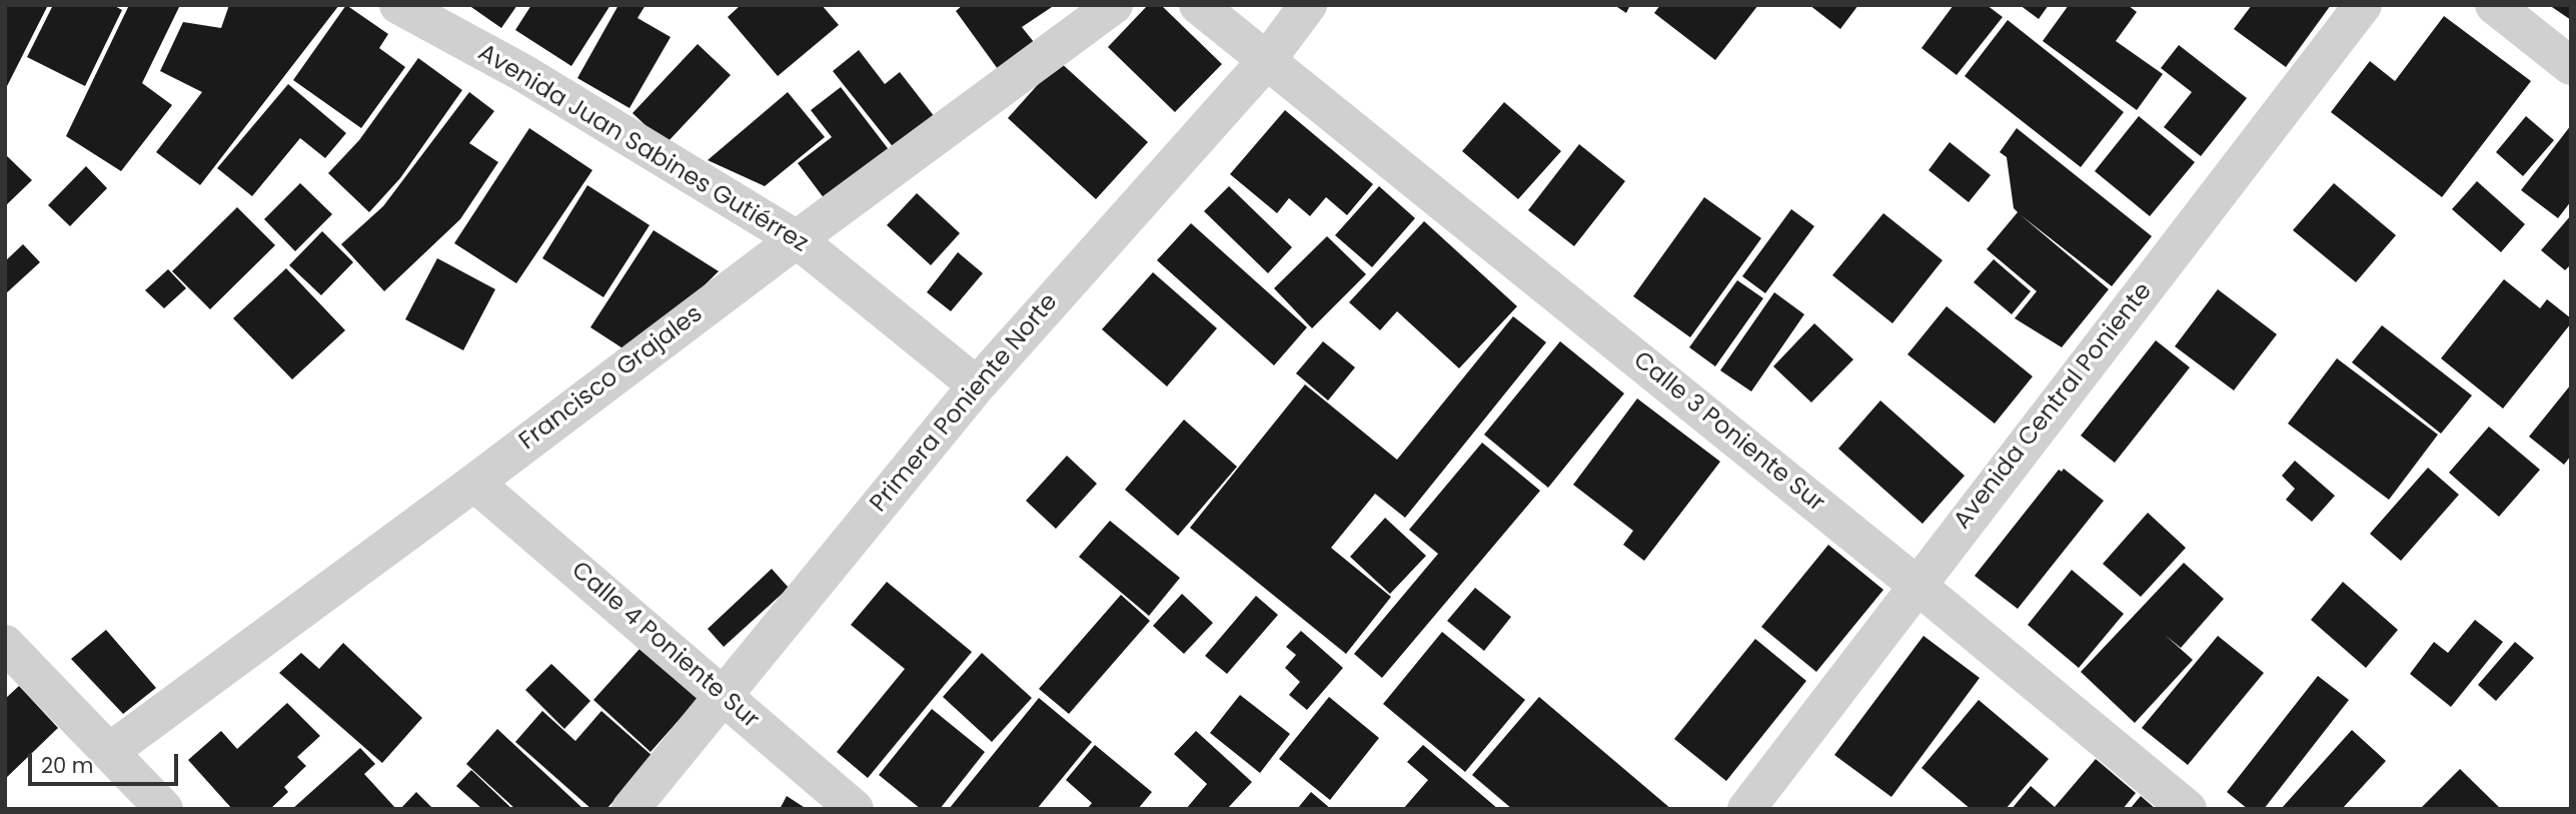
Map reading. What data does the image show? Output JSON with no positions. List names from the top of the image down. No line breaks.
{"streets":{"street":["Avenida Juan Sabines Gutiérrez","Francisco Grajales","Primera Poniente Norte","Avenida Central Poniente","Calle 3 Poniente Sur","Calle 4 Poniente Sur"]},"crossings":[["Avenida Juan Sabines Gutiérrez","Francisco Grajales"],["Avenida Juan Sabines Gutiérrez","Primera Poniente Norte"],["Francisco Grajales","Calle 4 Poniente Sur"],["Primera Poniente Norte","Calle 3 Poniente Sur"],["Primera Poniente Norte","Calle 4 Poniente Sur"],["Avenida Central Poniente","Calle 3 Poniente Sur"]],"scale_bar":"20 m"}
